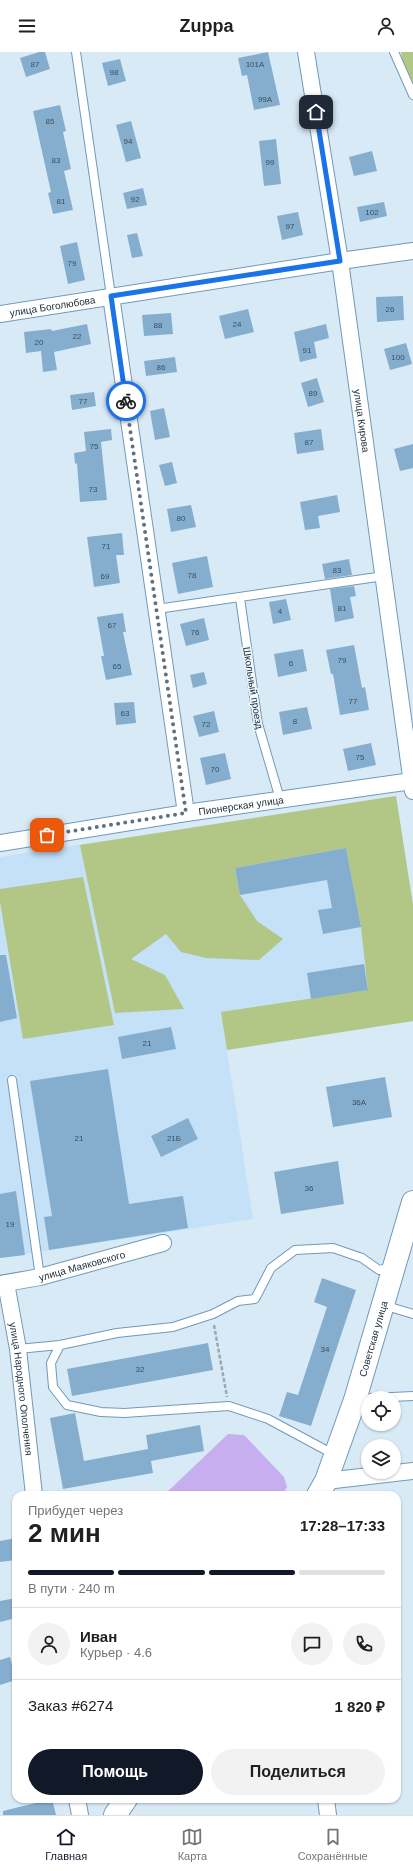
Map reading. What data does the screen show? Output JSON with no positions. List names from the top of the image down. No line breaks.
{"streets":{"main road":["Советская улица"],"street":["улица Боголюбова","улица Кирова","Пионерская улица","улица Маяковского","улица Народного Ополчения"],"lane":["Школьный проезд"]},"crossings":[["улица Боголюбова","улица Кирова"],["улица Кирова","Пионерская улица"],["Школьный проезд","Пионерская улица"],["улица Маяковского","улица Народного Ополчения"]],"house_numbers":["87","101А","98","99А","85","94","83","99","92","81","102","97","79","26","24","88","22","20","91","100","86","89","77","87","75","73","80","71","83","78","69","81","4","67","76","79","6","65","77","63","8","72","75","70","21","36А","21","21Б","36","19","34","32"],"page":{"header":"Zuppa","heading":["2 мин","Прибудет через","17:28–17:33"],"panel":["Иван","Курьер · 4.6","Заказ #6274","1 820 ₽"],"bar":"В пути · 240 m","buttons":["Помощь","Поделиться"],"tabs":["Главная","Карта","Сохранённые"]}}
